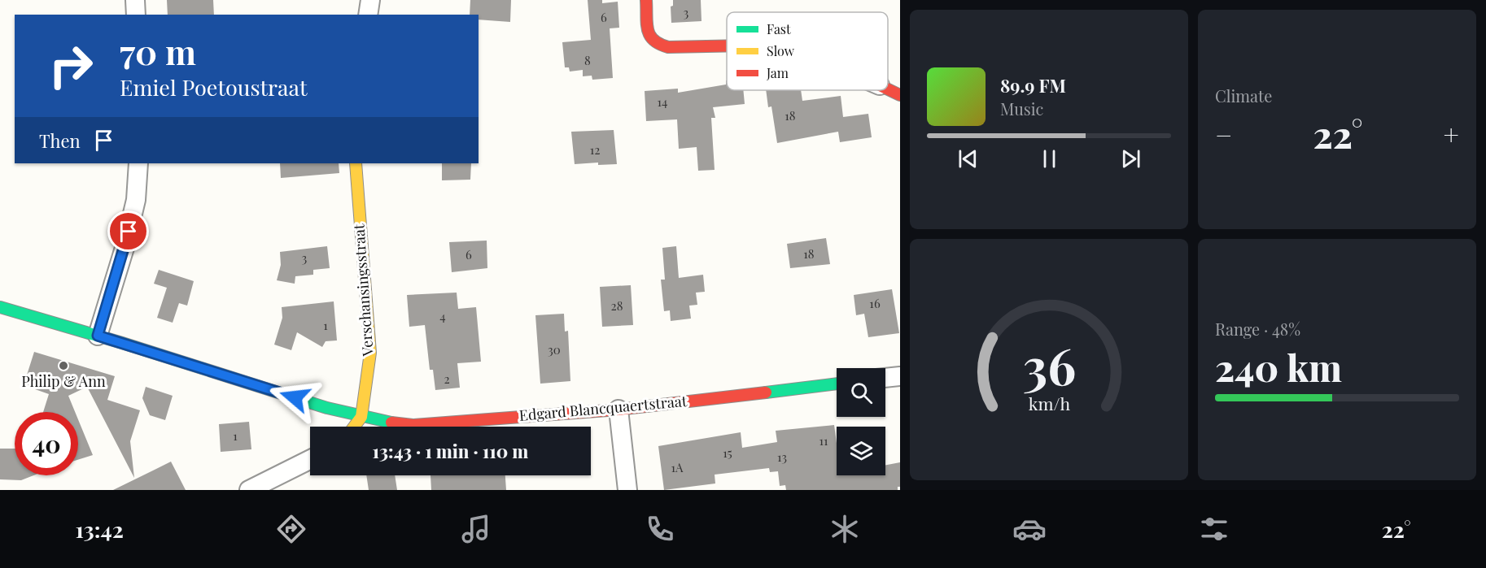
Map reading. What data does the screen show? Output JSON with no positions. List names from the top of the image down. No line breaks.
{"streets":{"street":["Verschansingsstraat","Edgard Blancquaertstraat"]},"crossings":[["Verschansingsstraat","Edgard Blancquaertstraat"]],"places":["Philip & Ann"],"house_numbers":["3","6","8","14","18","12","18","6","3","16","28","4","1","30","2","1","11","15","13","1A"],"legend":["Fast","Slow","Jam"],"page":{"tile":["Climate",["Range · 48%","240 km"]],"turn":["70 m","Emiel Poetoustraat"],"song":["89.9 FM","Music"],"heat":["−","22°","+"],"then":"Then","limit":"40","trip":"13:43 · 1 min · 110 m","tabs":["13:42","22°"],"gauge":["36","km/h"]}}
